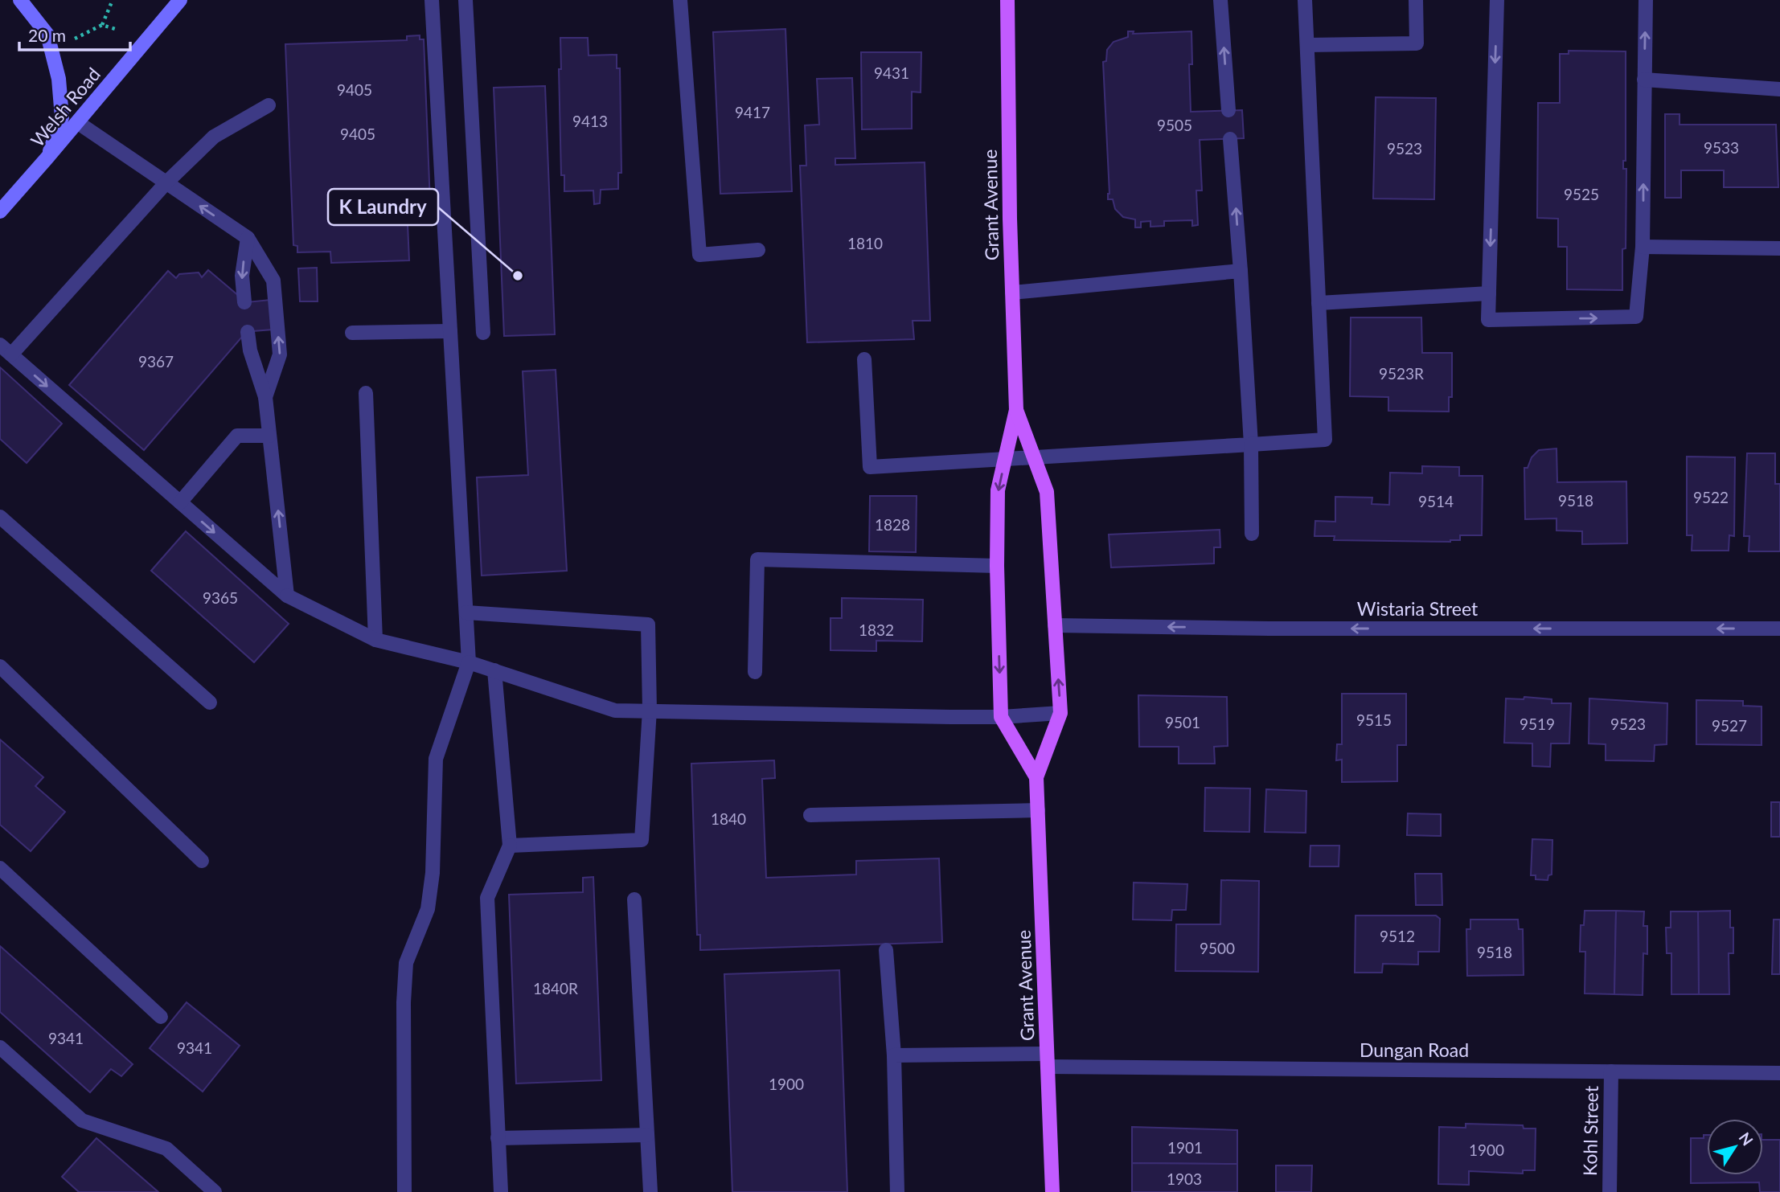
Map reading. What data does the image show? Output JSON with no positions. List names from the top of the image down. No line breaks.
{"streets":{"main road":["Welsh Road","Grant Avenue"],"street":["Wistaria Street","Dungan Road","Kohl Street"]},"crossings":[["Grant Avenue","Wistaria Street"],["Grant Avenue","Dungan Road"],["Dungan Road","Kohl Street"]],"one_way":["Wistaria Street"],"places":["K Laundry"],"house_numbers":["9431","9405","9417","9413","9505","9405","9533","9523","9525","1810","9367","9523R","9522","9518","9514","1828","9365","1832","9515","9501","9519","9523","9527","1840","9512","9500","9518","1840R","9341","9341","1900","1901","1900","1903"],"scale_bar":"20 m","north":"top right"}
